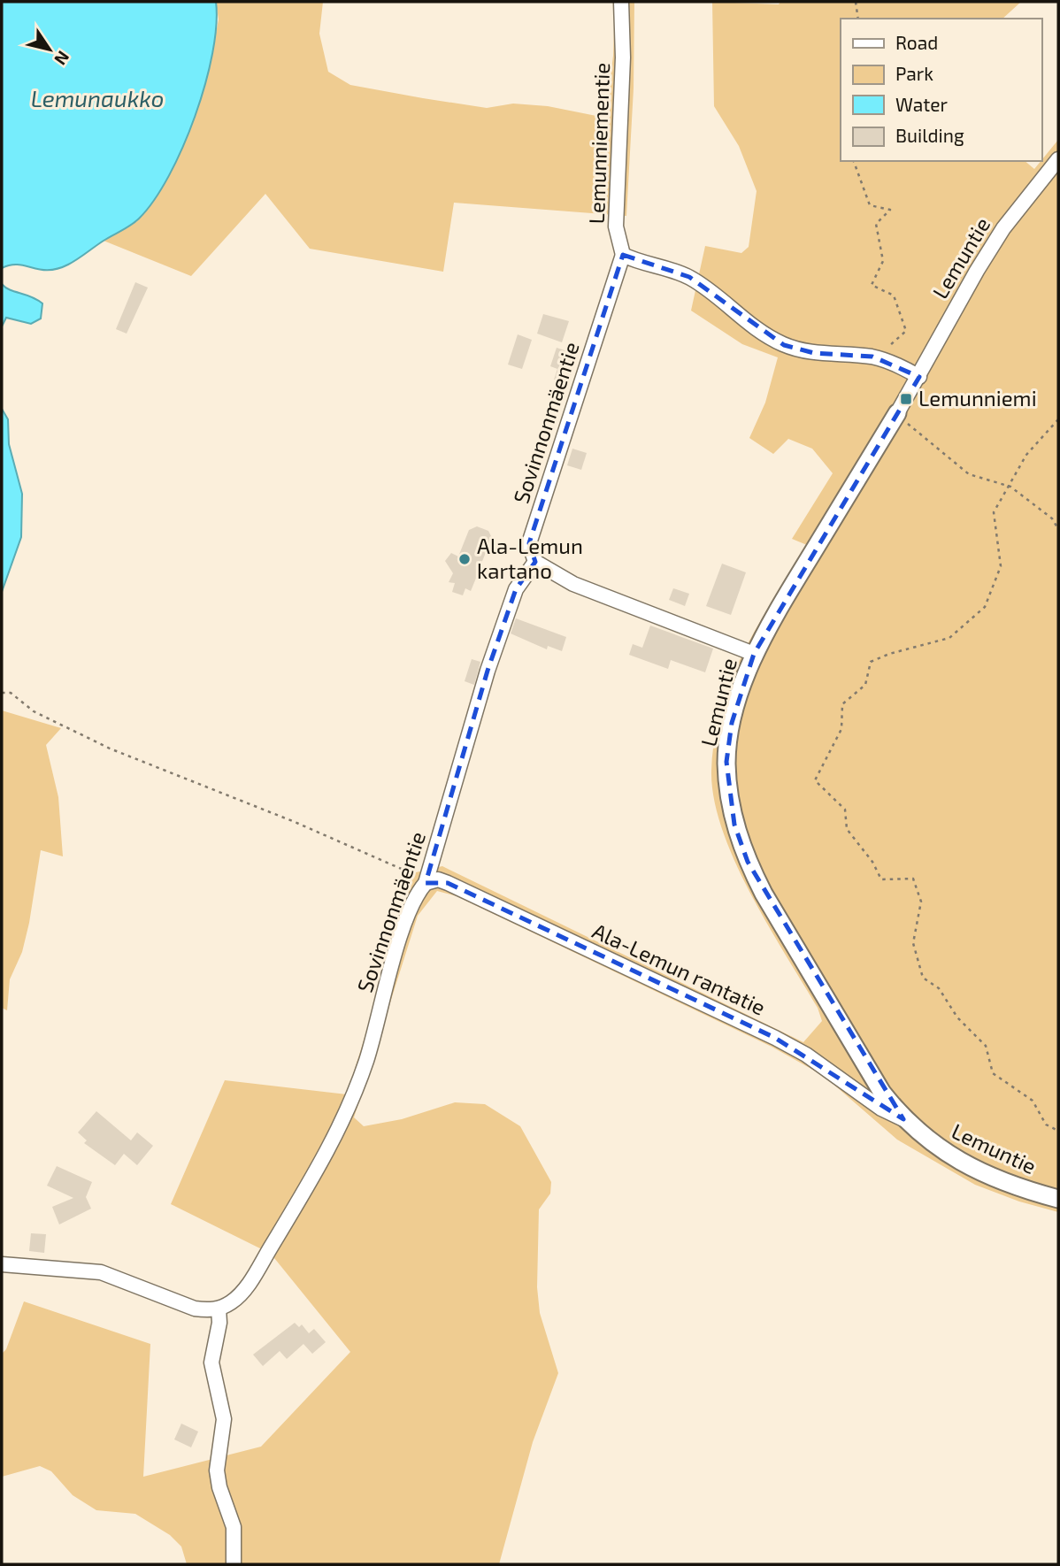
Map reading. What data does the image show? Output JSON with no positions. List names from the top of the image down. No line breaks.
{"streets":{"street":["Lemunniementie","Lemuntie","Sovinnonmäentie","Ala-Lemun rantatie"]},"crossings":[["Lemunniementie","Sovinnonmäentie"],["Lemuntie","Ala-Lemun rantatie"],["Sovinnonmäentie","Ala-Lemun rantatie"]],"water":["Lemunaukko"],"places":{"transit":["Lemunniemi"],"other":["Ala-Lemun kartano"]},"legend":["Road","Park","Water","Building"],"north":"bottom right"}
